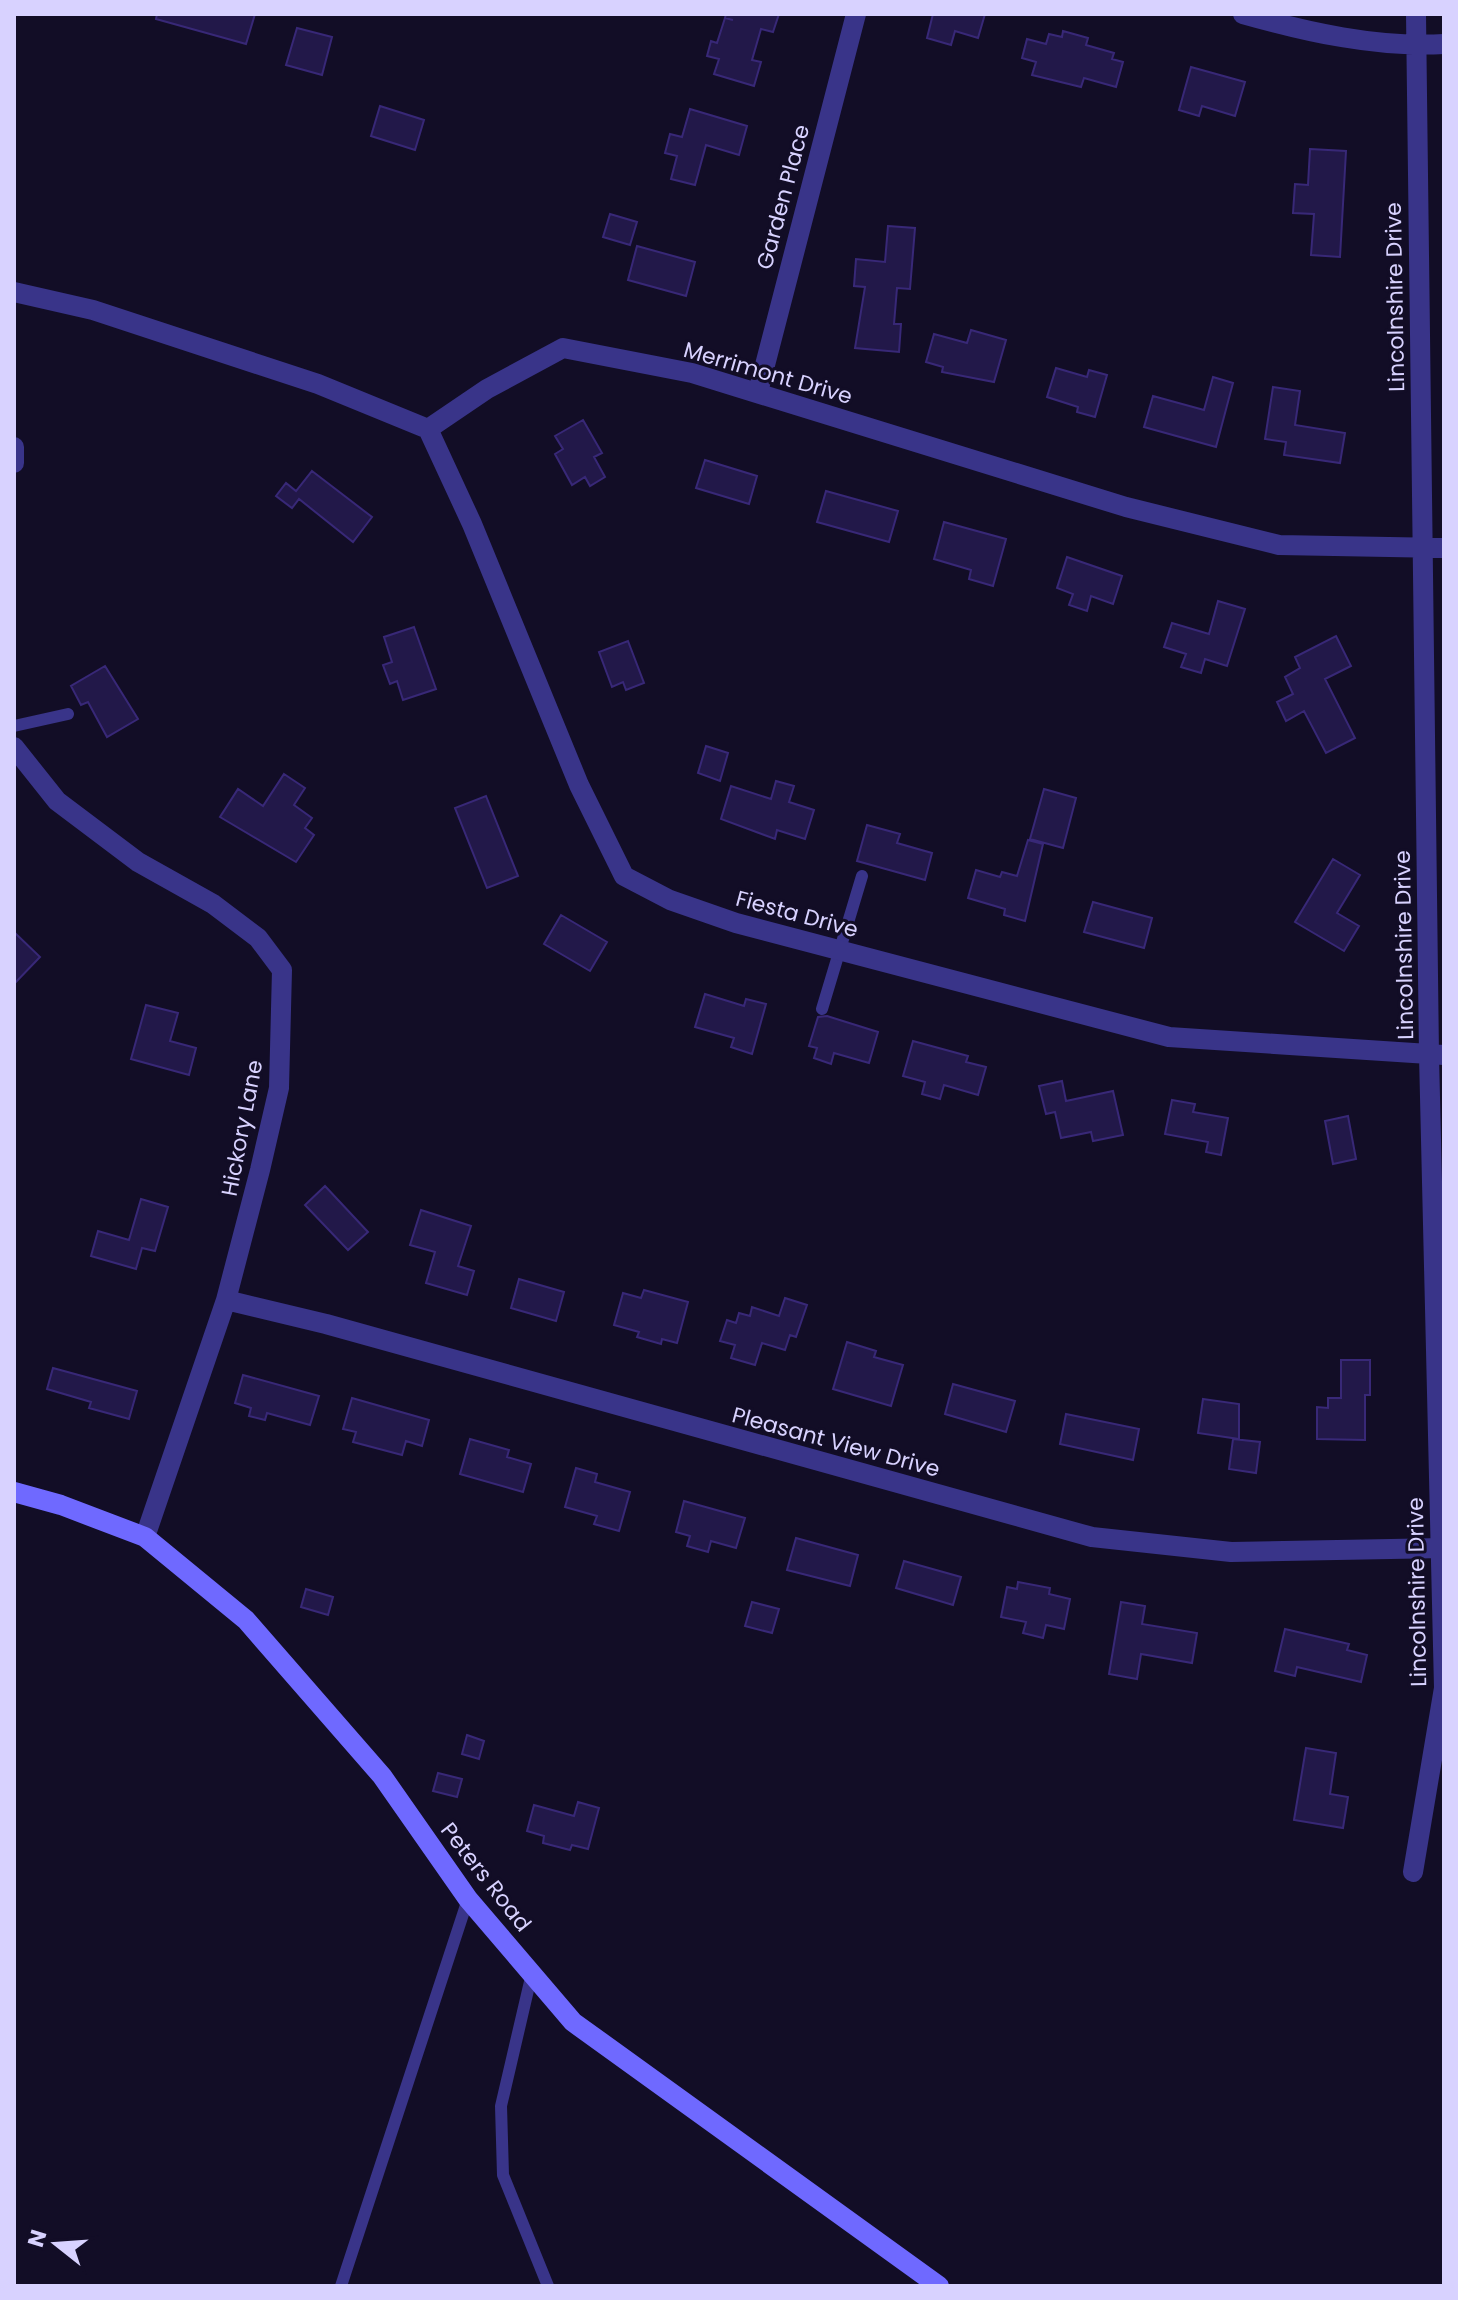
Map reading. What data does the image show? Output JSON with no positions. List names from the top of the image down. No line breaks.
{"streets":{"street":["Garden Place","Lincolnshire Drive","Merrimont Drive","Fiesta Drive","Hickory Lane","Pleasant View Drive","Peters Road"]},"crossings":[["Garden Place","Merrimont Drive"],["Lincolnshire Drive","Merrimont Drive"],["Lincolnshire Drive","Fiesta Drive"],["Lincolnshire Drive","Pleasant View Drive"],["Merrimont Drive","Fiesta Drive"],["Hickory Lane","Pleasant View Drive"],["Hickory Lane","Peters Road"]],"north":"left"}
